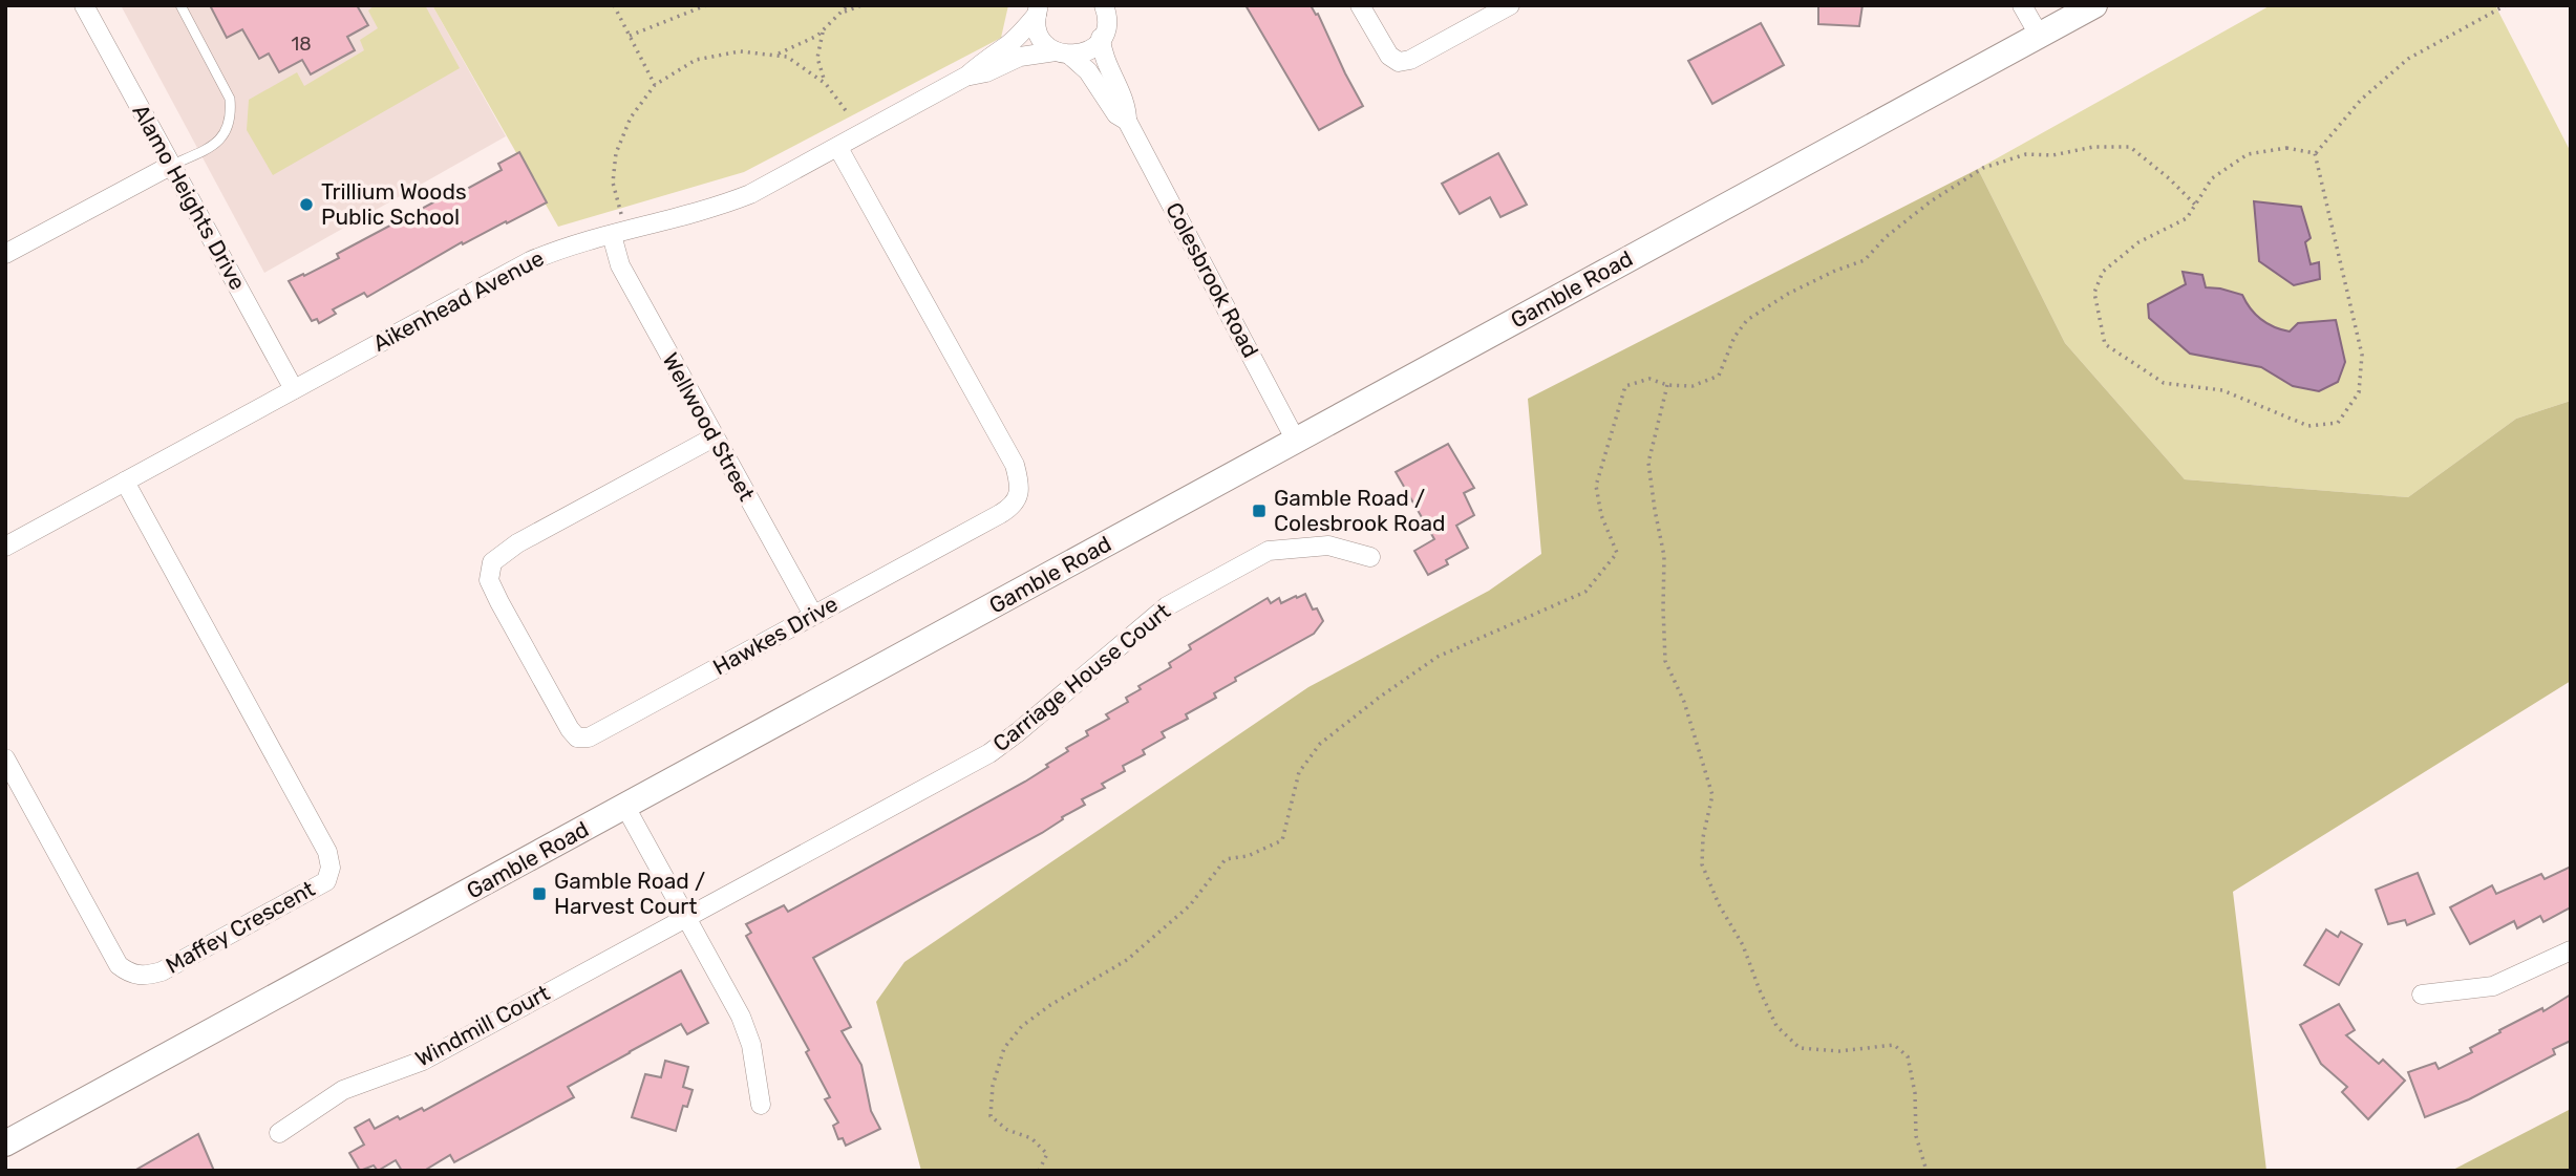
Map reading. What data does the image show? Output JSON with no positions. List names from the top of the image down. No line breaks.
{"streets":{"main road":["Gamble Road"],"street":["Alamo Heights Drive","Colesbrook Road","Aikenhead Avenue","Wellwood Street","Hawkes Drive","Carriage House Court","Maffey Crescent","Windmill Court"]},"crossings":[["Alamo Heights Drive","Aikenhead Avenue"],["Colesbrook Road","Gamble Road"],["Colesbrook Road","Aikenhead Avenue"],["Aikenhead Avenue","Wellwood Street"],["Aikenhead Avenue","Hawkes Drive"],["Aikenhead Avenue","Maffey Crescent"],["Wellwood Street","Hawkes Drive"],["Carriage House Court","Windmill Court"]],"places":{"other":["Trillium Woods Public School"],"transit":["Gamble Road / Colesbrook Road","Gamble Road / Harvest Court"]},"house_numbers":["18"]}
